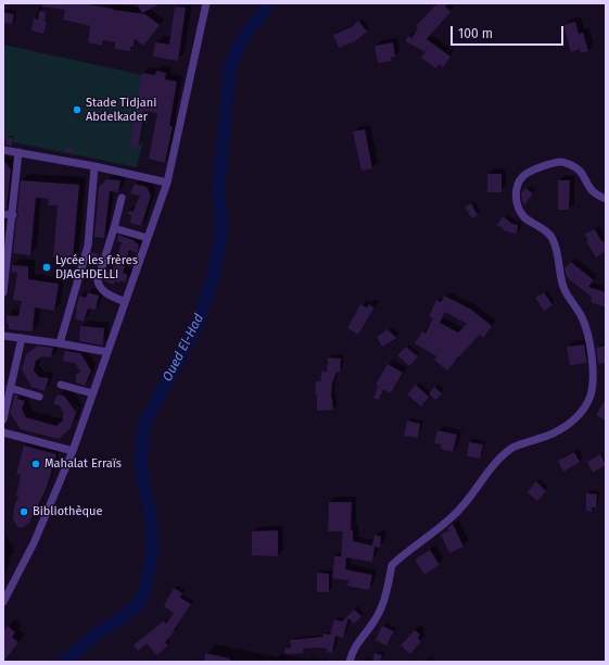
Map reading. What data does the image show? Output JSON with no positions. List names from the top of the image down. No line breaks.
{"water":["Oued El-Had"],"places":["Stade Tidjani Abdelkader","Lycée les frères DJAGHDELLI","Mahalat Erraïs","Bibliothèque"],"scale_bar":"100 m"}
